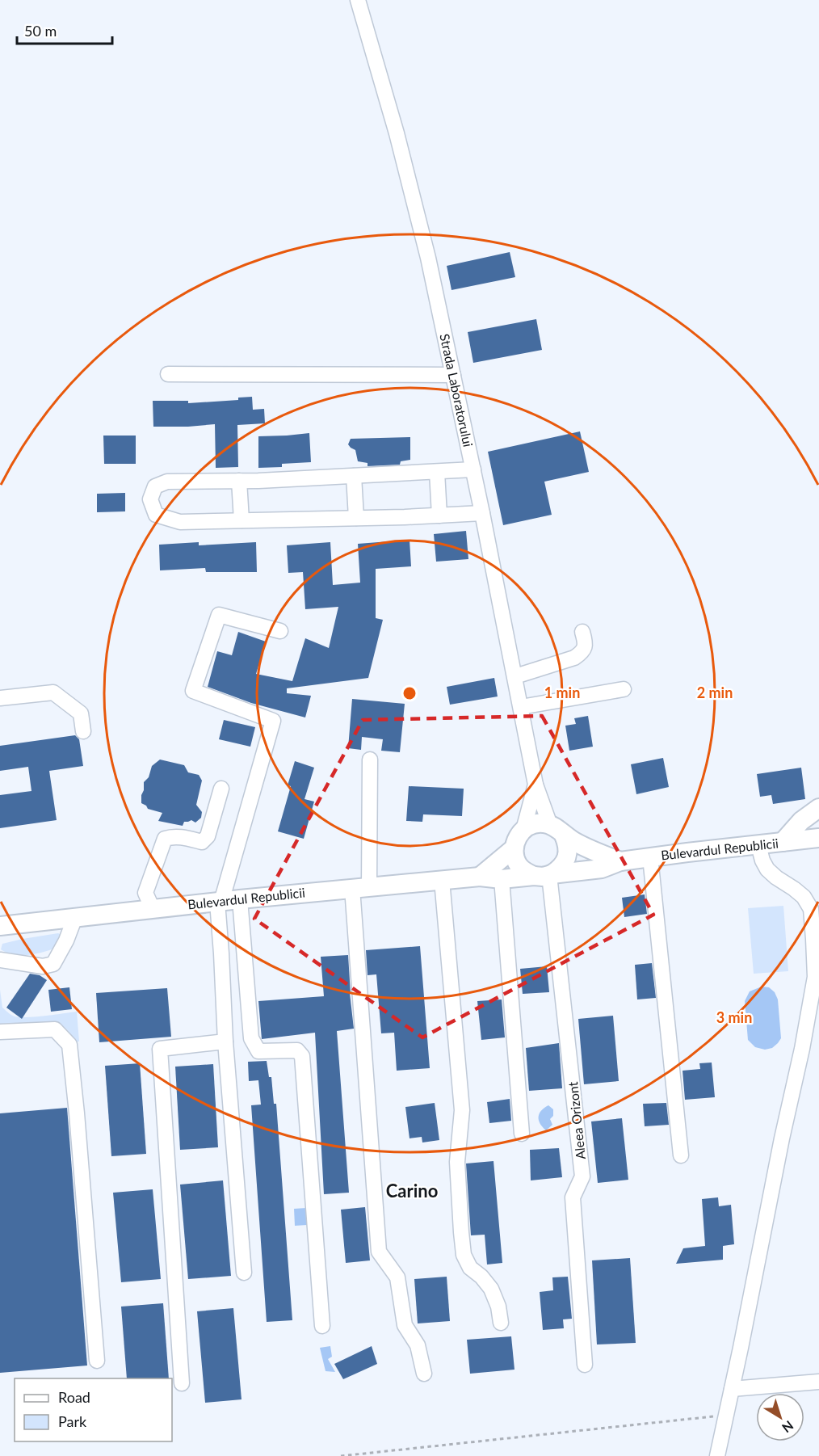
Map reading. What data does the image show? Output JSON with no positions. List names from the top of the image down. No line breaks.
{"streets":{"main road":["Bulevardul Republicii"],"street":["Strada Laboratorului","Aleea Orizont"]},"crossings":[["Strada Laboratorului","Bulevardul Republicii"],["Strada Laboratorului","Aleea Orizont"],["Bulevardul Republicii","Aleea Orizont"]],"districts":["Carino"],"legend":["Road","Park"],"scale_bar":"50 m","north":"bottom right","rings":["1 min","2 min","3 min"]}
